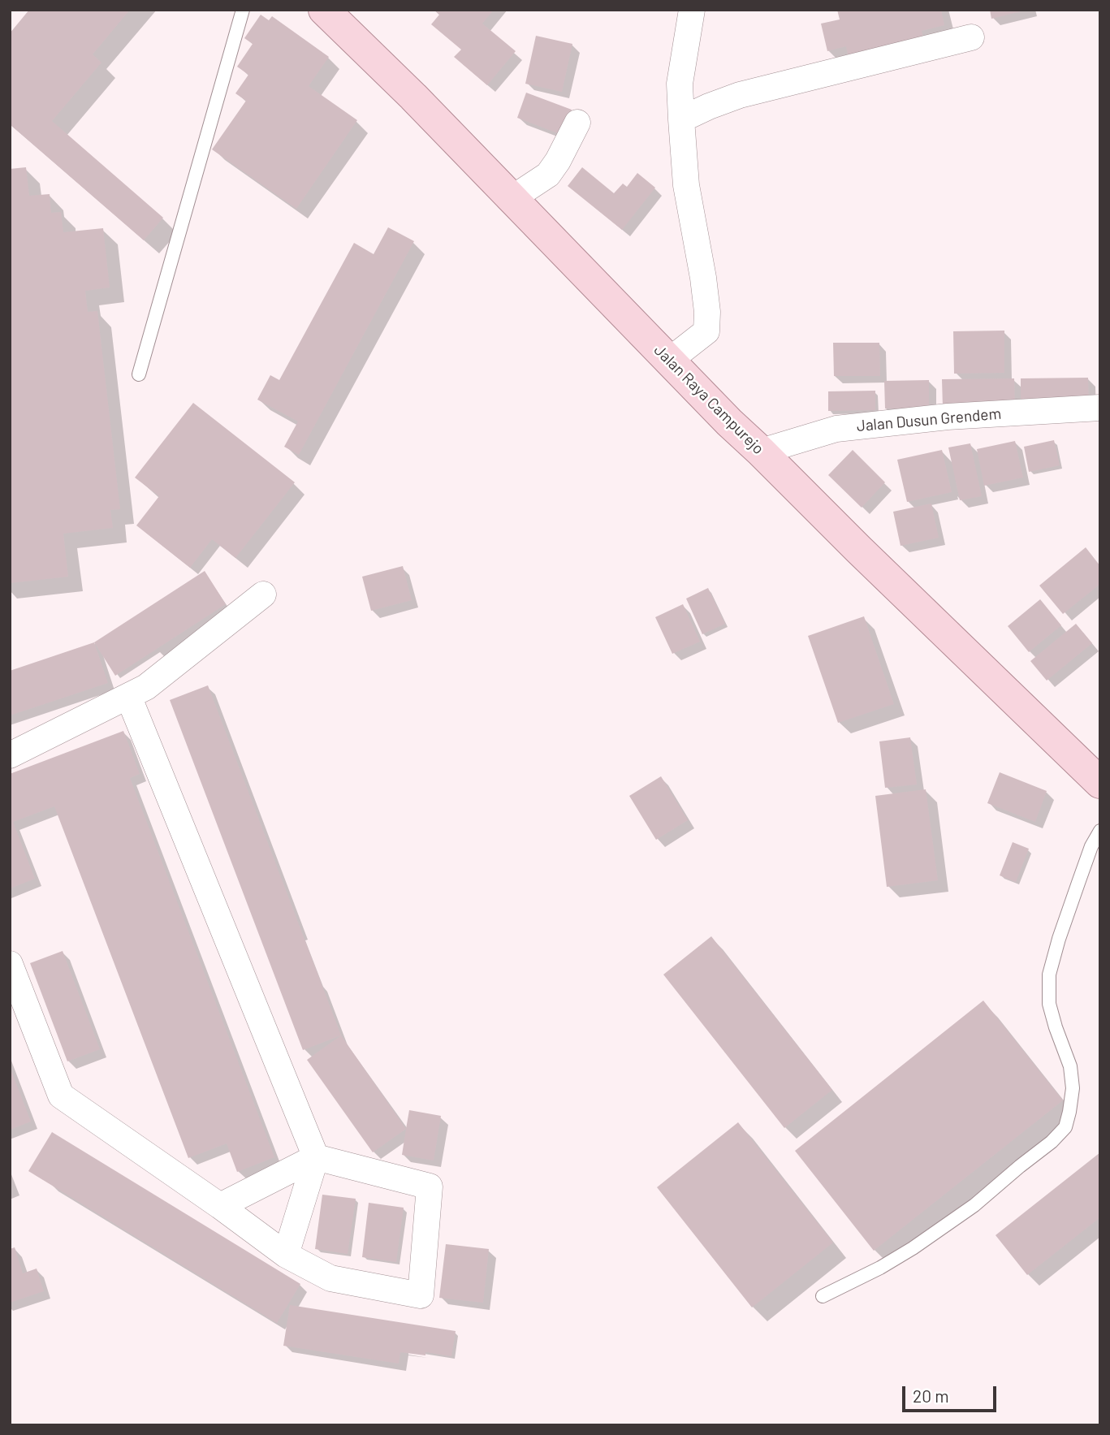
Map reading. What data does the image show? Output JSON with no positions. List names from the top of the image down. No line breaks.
{"streets":{"main road":["Jalan Raya Campurejo"],"street":["Jalan Dusun Grendem"]},"crossings":[["Jalan Raya Campurejo","Jalan Dusun Grendem"]],"scale_bar":"20 m"}
